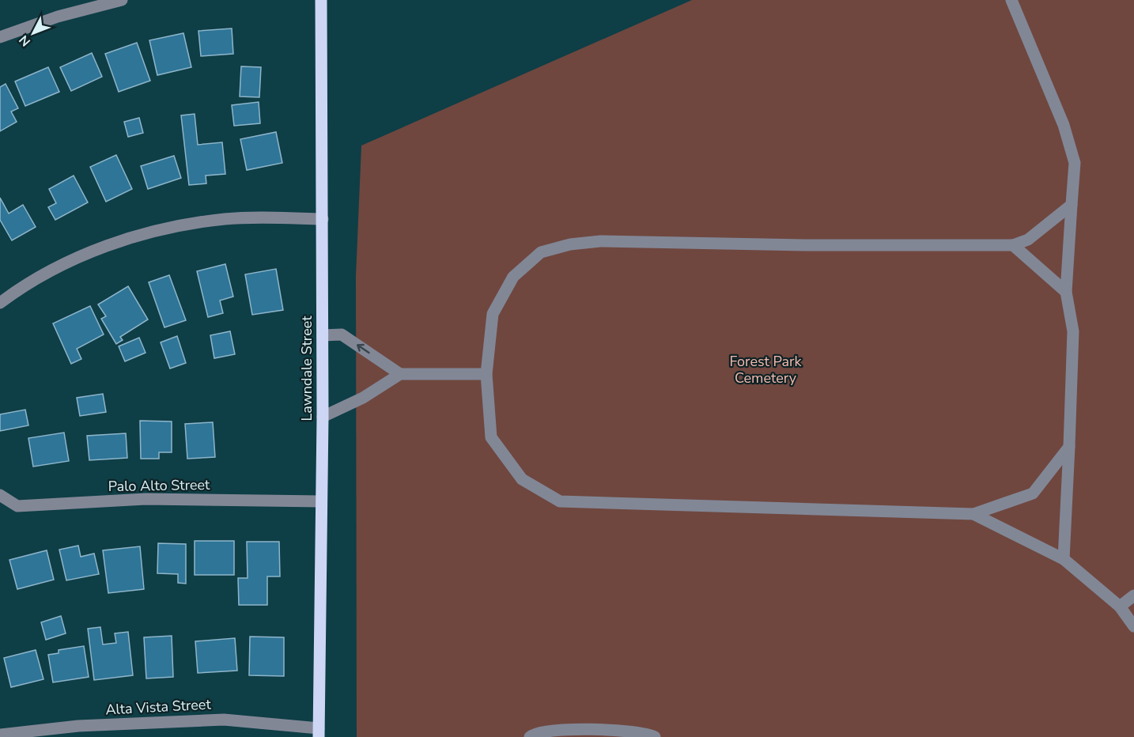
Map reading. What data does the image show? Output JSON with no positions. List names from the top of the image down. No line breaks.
{"streets":{"main road":["Lawndale Street"],"street":["Palo Alto Street","Alta Vista Street"]},"crossings":[["Lawndale Street","Palo Alto Street"],["Lawndale Street","Alta Vista Street"]],"parks":["Forest Park Cemetery"],"north":"bottom left"}
